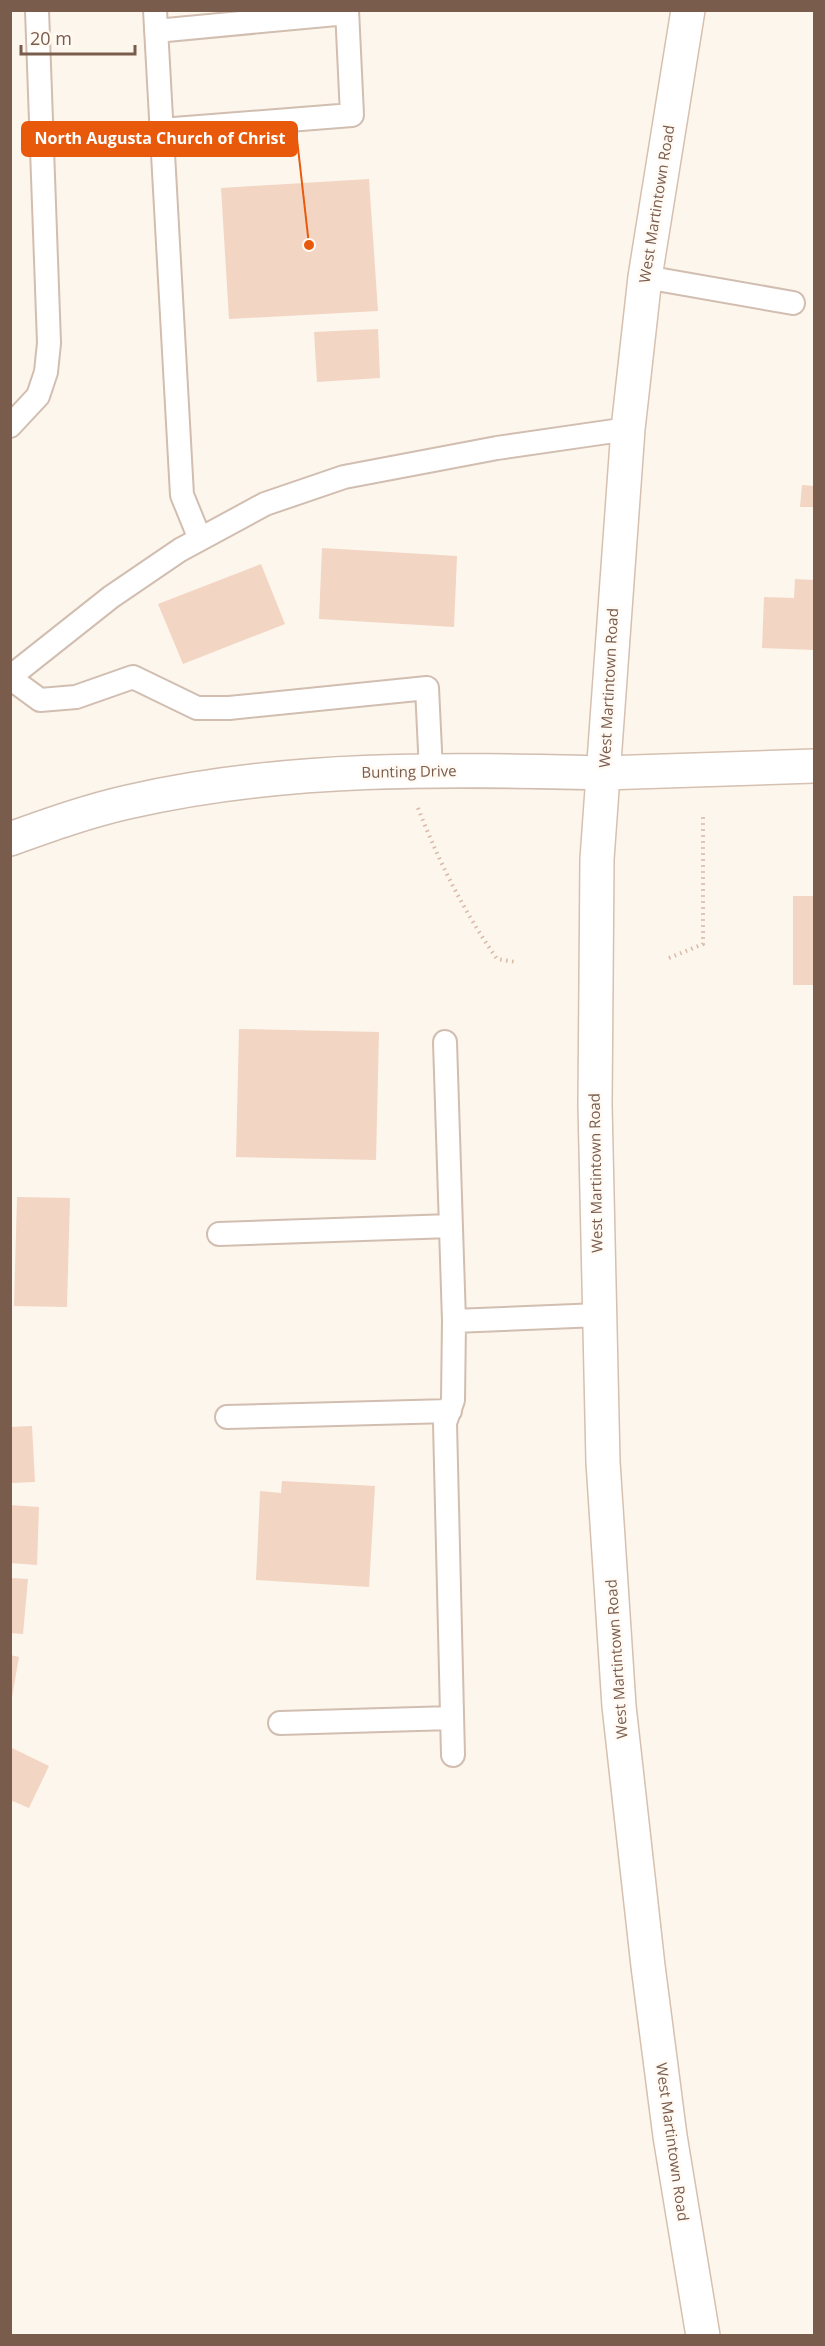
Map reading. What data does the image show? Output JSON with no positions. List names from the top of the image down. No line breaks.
{"streets":{"main road":["West Martintown Road","Bunting Drive"]},"crossings":[["West Martintown Road","Bunting Drive"]],"places":["North Augusta Church of Christ"],"scale_bar":"20 m"}
